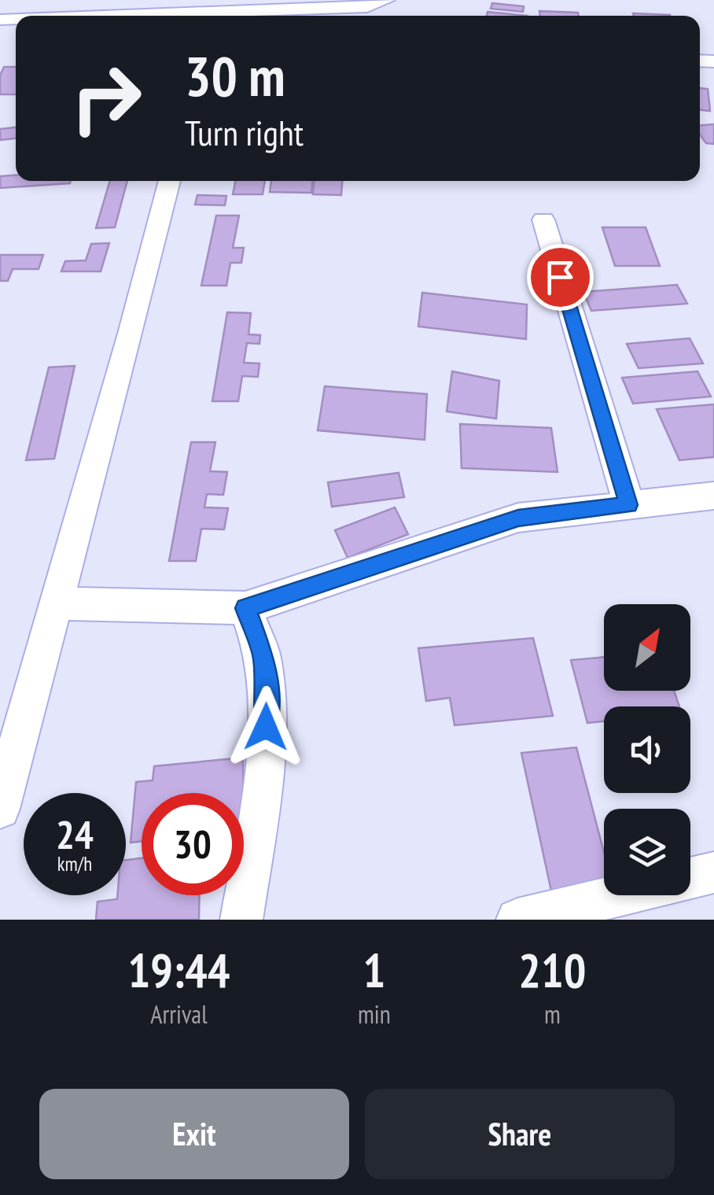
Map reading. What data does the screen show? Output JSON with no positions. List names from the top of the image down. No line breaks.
{"north":"top right","page":{"turn":["30 m","Turn right"],"speed":"24 km/h","limit":"30","eta":["19:44","Arrival","1","min","210","m"],"buttons":["Exit","Share"]}}
